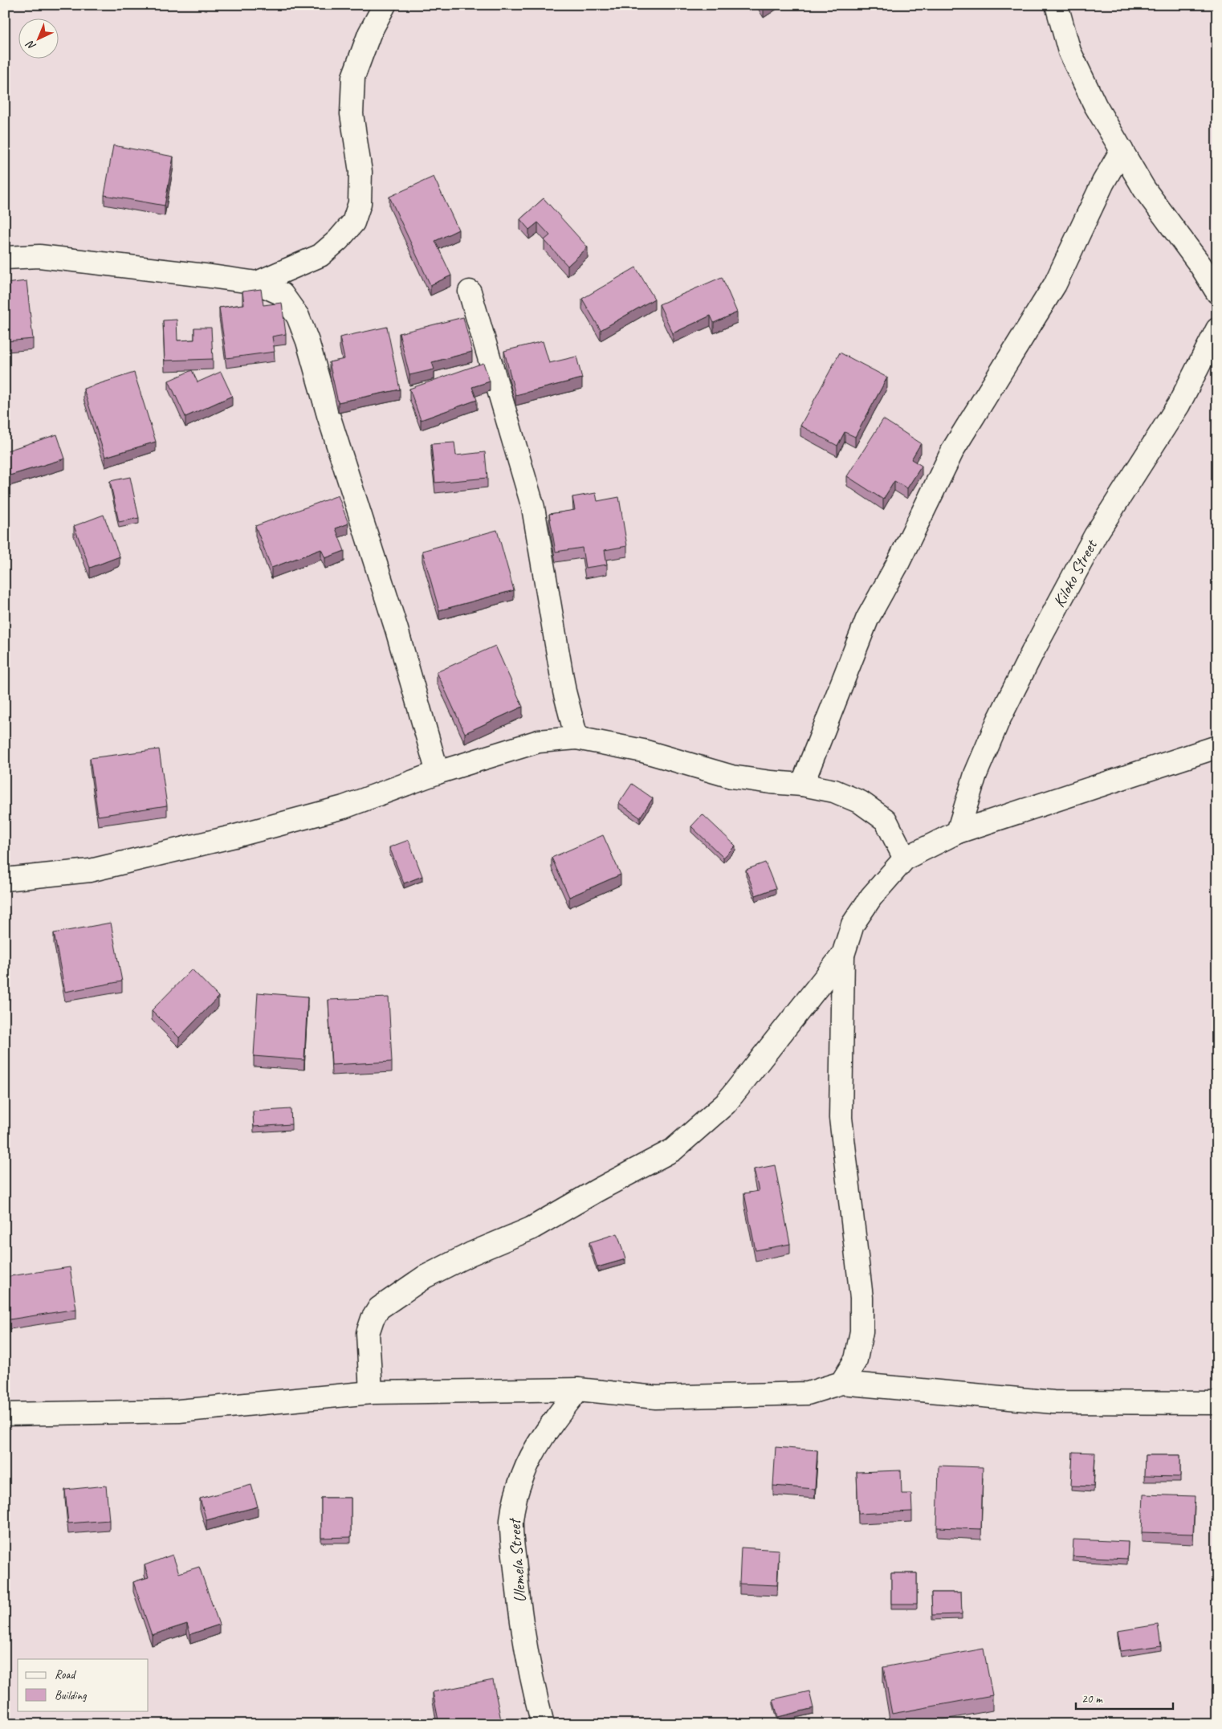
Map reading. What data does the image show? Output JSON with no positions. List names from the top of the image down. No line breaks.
{"streets":{"street":["Kiloko Street","Ulemela Street"]},"legend":["Road","Building"],"scale_bar":"20 m","north":"bottom left"}
